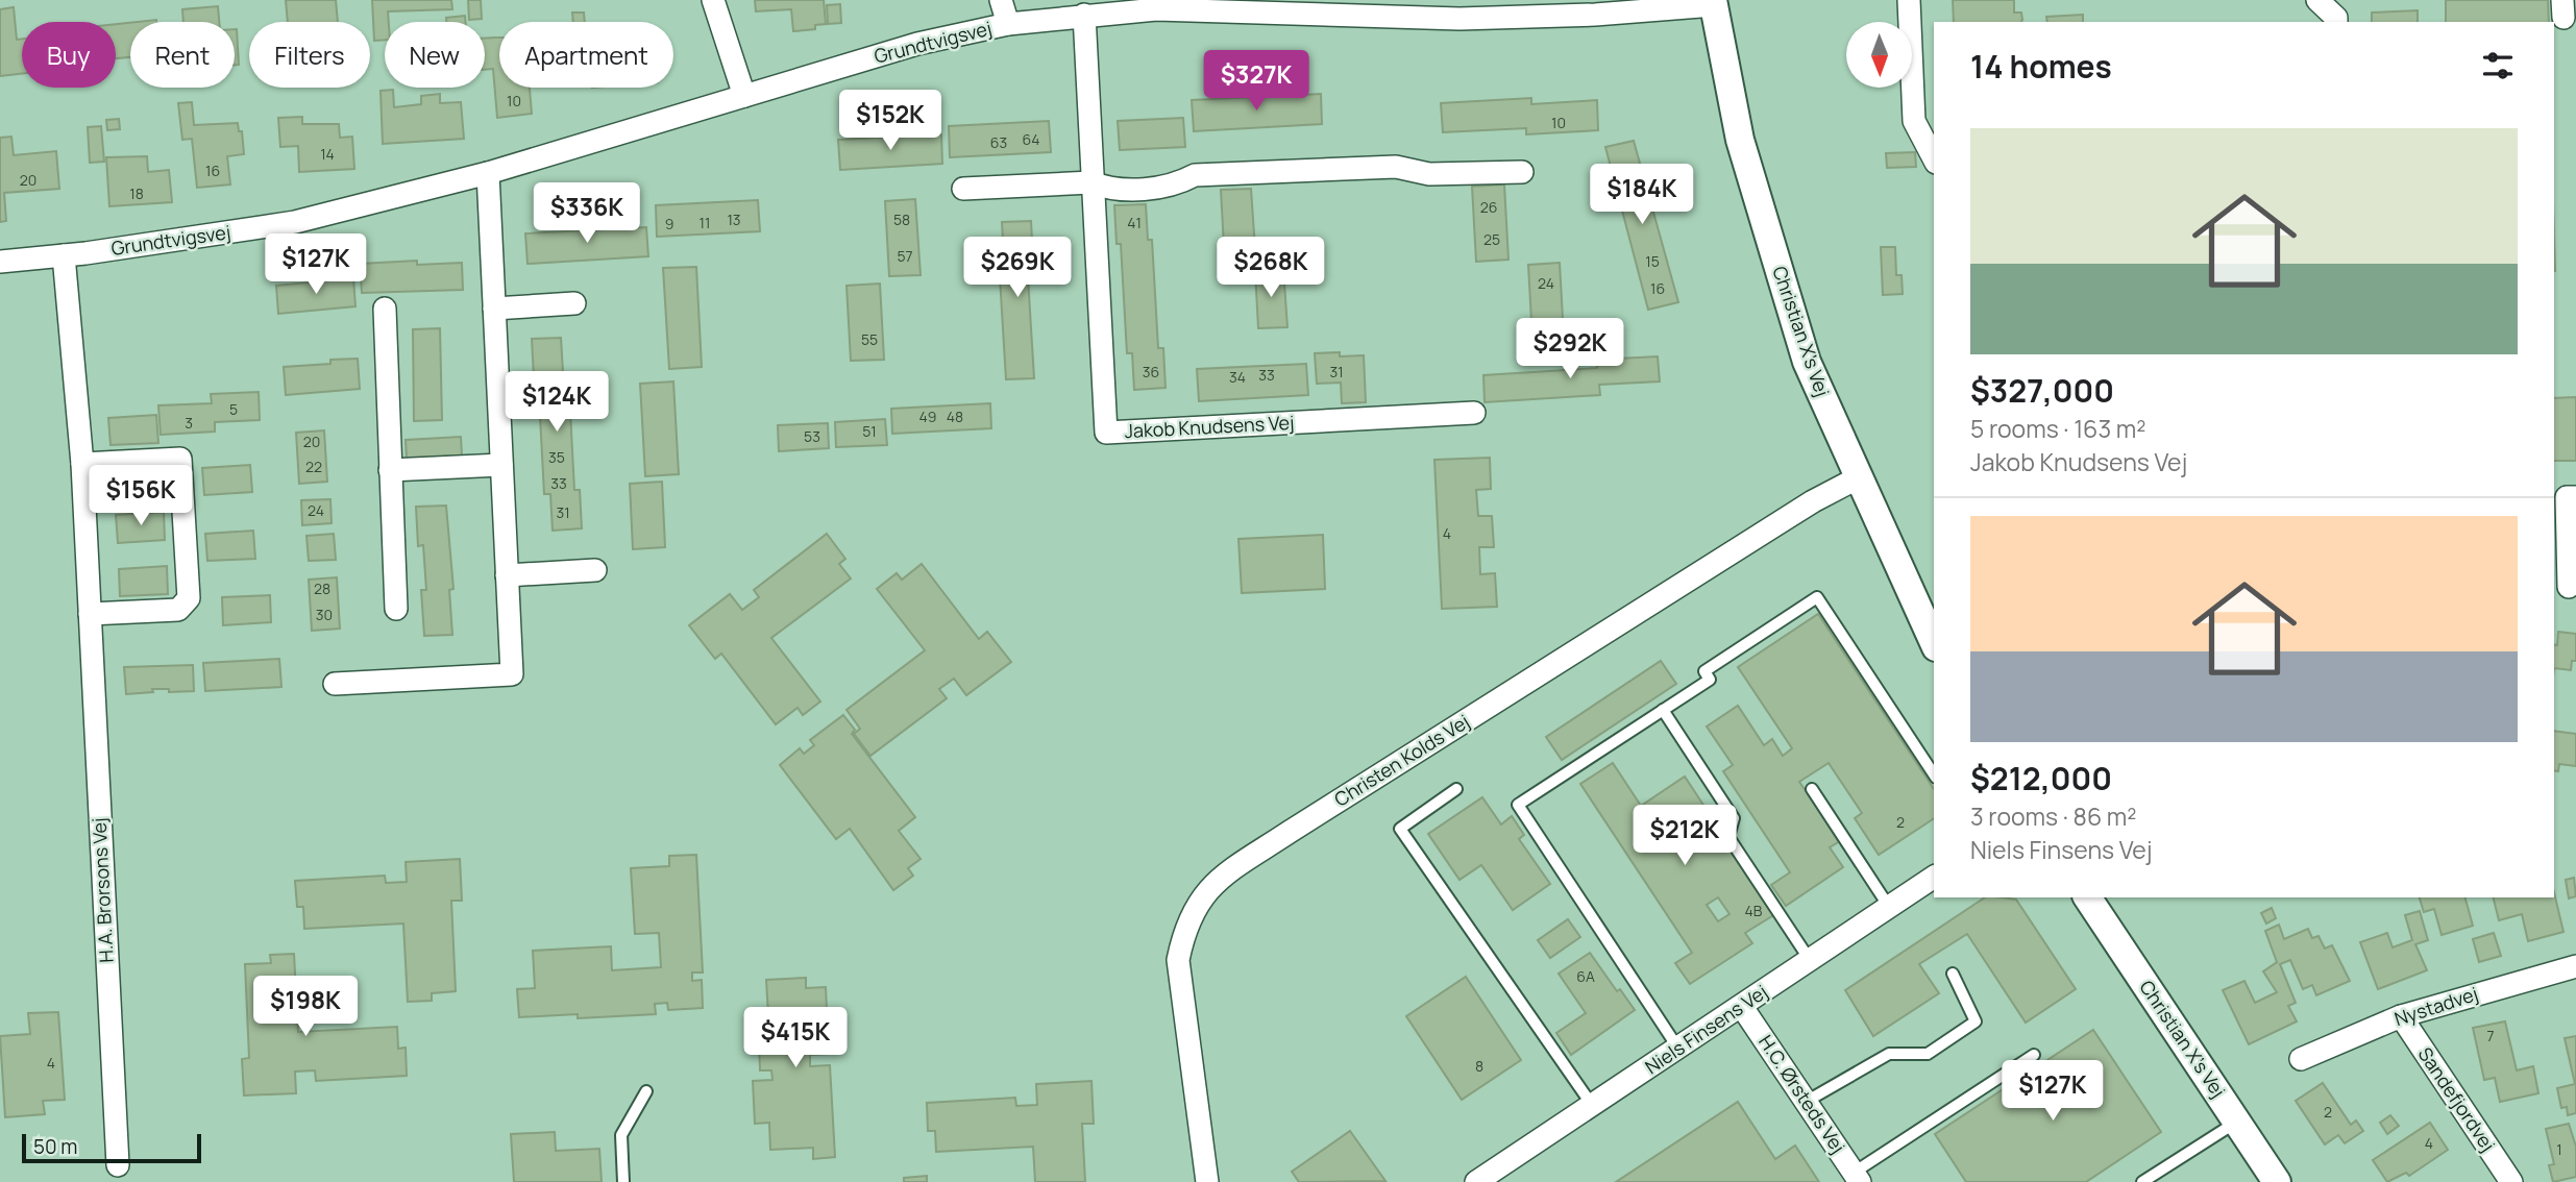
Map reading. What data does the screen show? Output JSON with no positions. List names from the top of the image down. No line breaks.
{"streets":{"street":["Grundtvigsvej","Christian X's Vej","Jakob Knudsens Vej","Christen Kolds Vej","H.A. Brorsons Vej","Nystadvej","Niels Finsens Vej","H.C. Ørsteds Vej","Sandefjordvej"]},"crossings":[["Grundtvigsvej","Christian X's Vej"],["Grundtvigsvej","Jakob Knudsens Vej"],["Grundtvigsvej","H.A. Brorsons Vej"],["Christian X's Vej","Christen Kolds Vej"],["Nystadvej","Sandefjordvej"],["Niels Finsens Vej","H.C. Ørsteds Vej"]],"house_numbers":["10","10","64","63","14","16","20","18","26","13","58","11","41","9","25","57","15","24","16","55","36","31","33","34","5","49","48","3","51","53","20","35","22","33","24","31","4","28","30","2","4B","6A","7","4","8","2","4","1"],"scale_bar":"50 m","north":"bottom","page":{"chip":["Buy","Rent","Filters","New","Apartment"],"heading":"14 homes","price":["$327K","$152K","$184K","$336K","$127K","$269K","$268K","$292K","$124K","$156K","$212K","$198K","$415K","$127K"],"list":[{"name":"$327,000","note":"5 rooms · 163 m² · Jakob Knudsens Vej"},{"name":"$212,000","note":"3 rooms · 86 m² · Niels Finsens Vej"}],"scale":"50 m"}}
